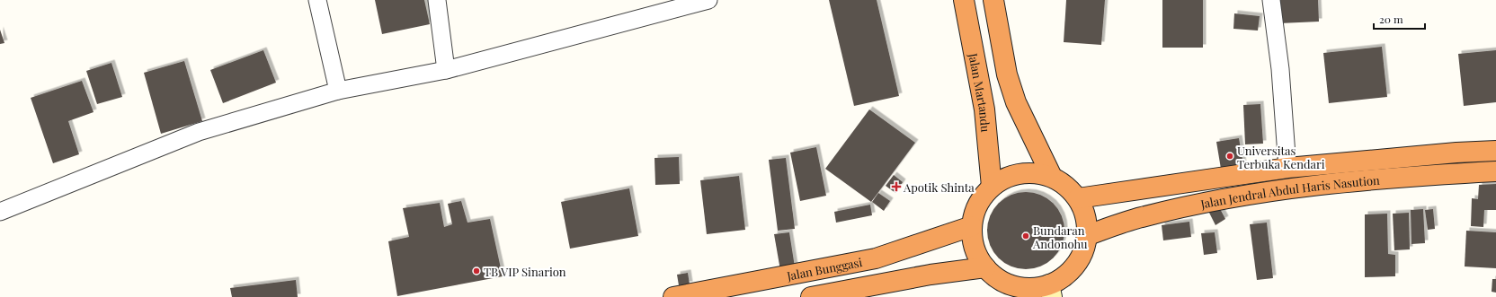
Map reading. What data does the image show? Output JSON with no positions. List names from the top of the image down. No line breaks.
{"streets":{"highway":["Jalan Martandu","Jalan Jendral Abdul Haris Nasution","Jalan Bunggasi"]},"crossings":[["Jalan Martandu","Jalan Jendral Abdul Haris Nasution"],["Jalan Martandu","Jalan Bunggasi"],["Jalan Jendral Abdul Haris Nasution","Jalan Bunggasi"]],"places":{"other":["Universitas Terbuka Kendari","Bundaran Andonohu","TB VIP Sinarion"],"health":["Apotik Shinta"]},"scale_bar":"20 m"}
